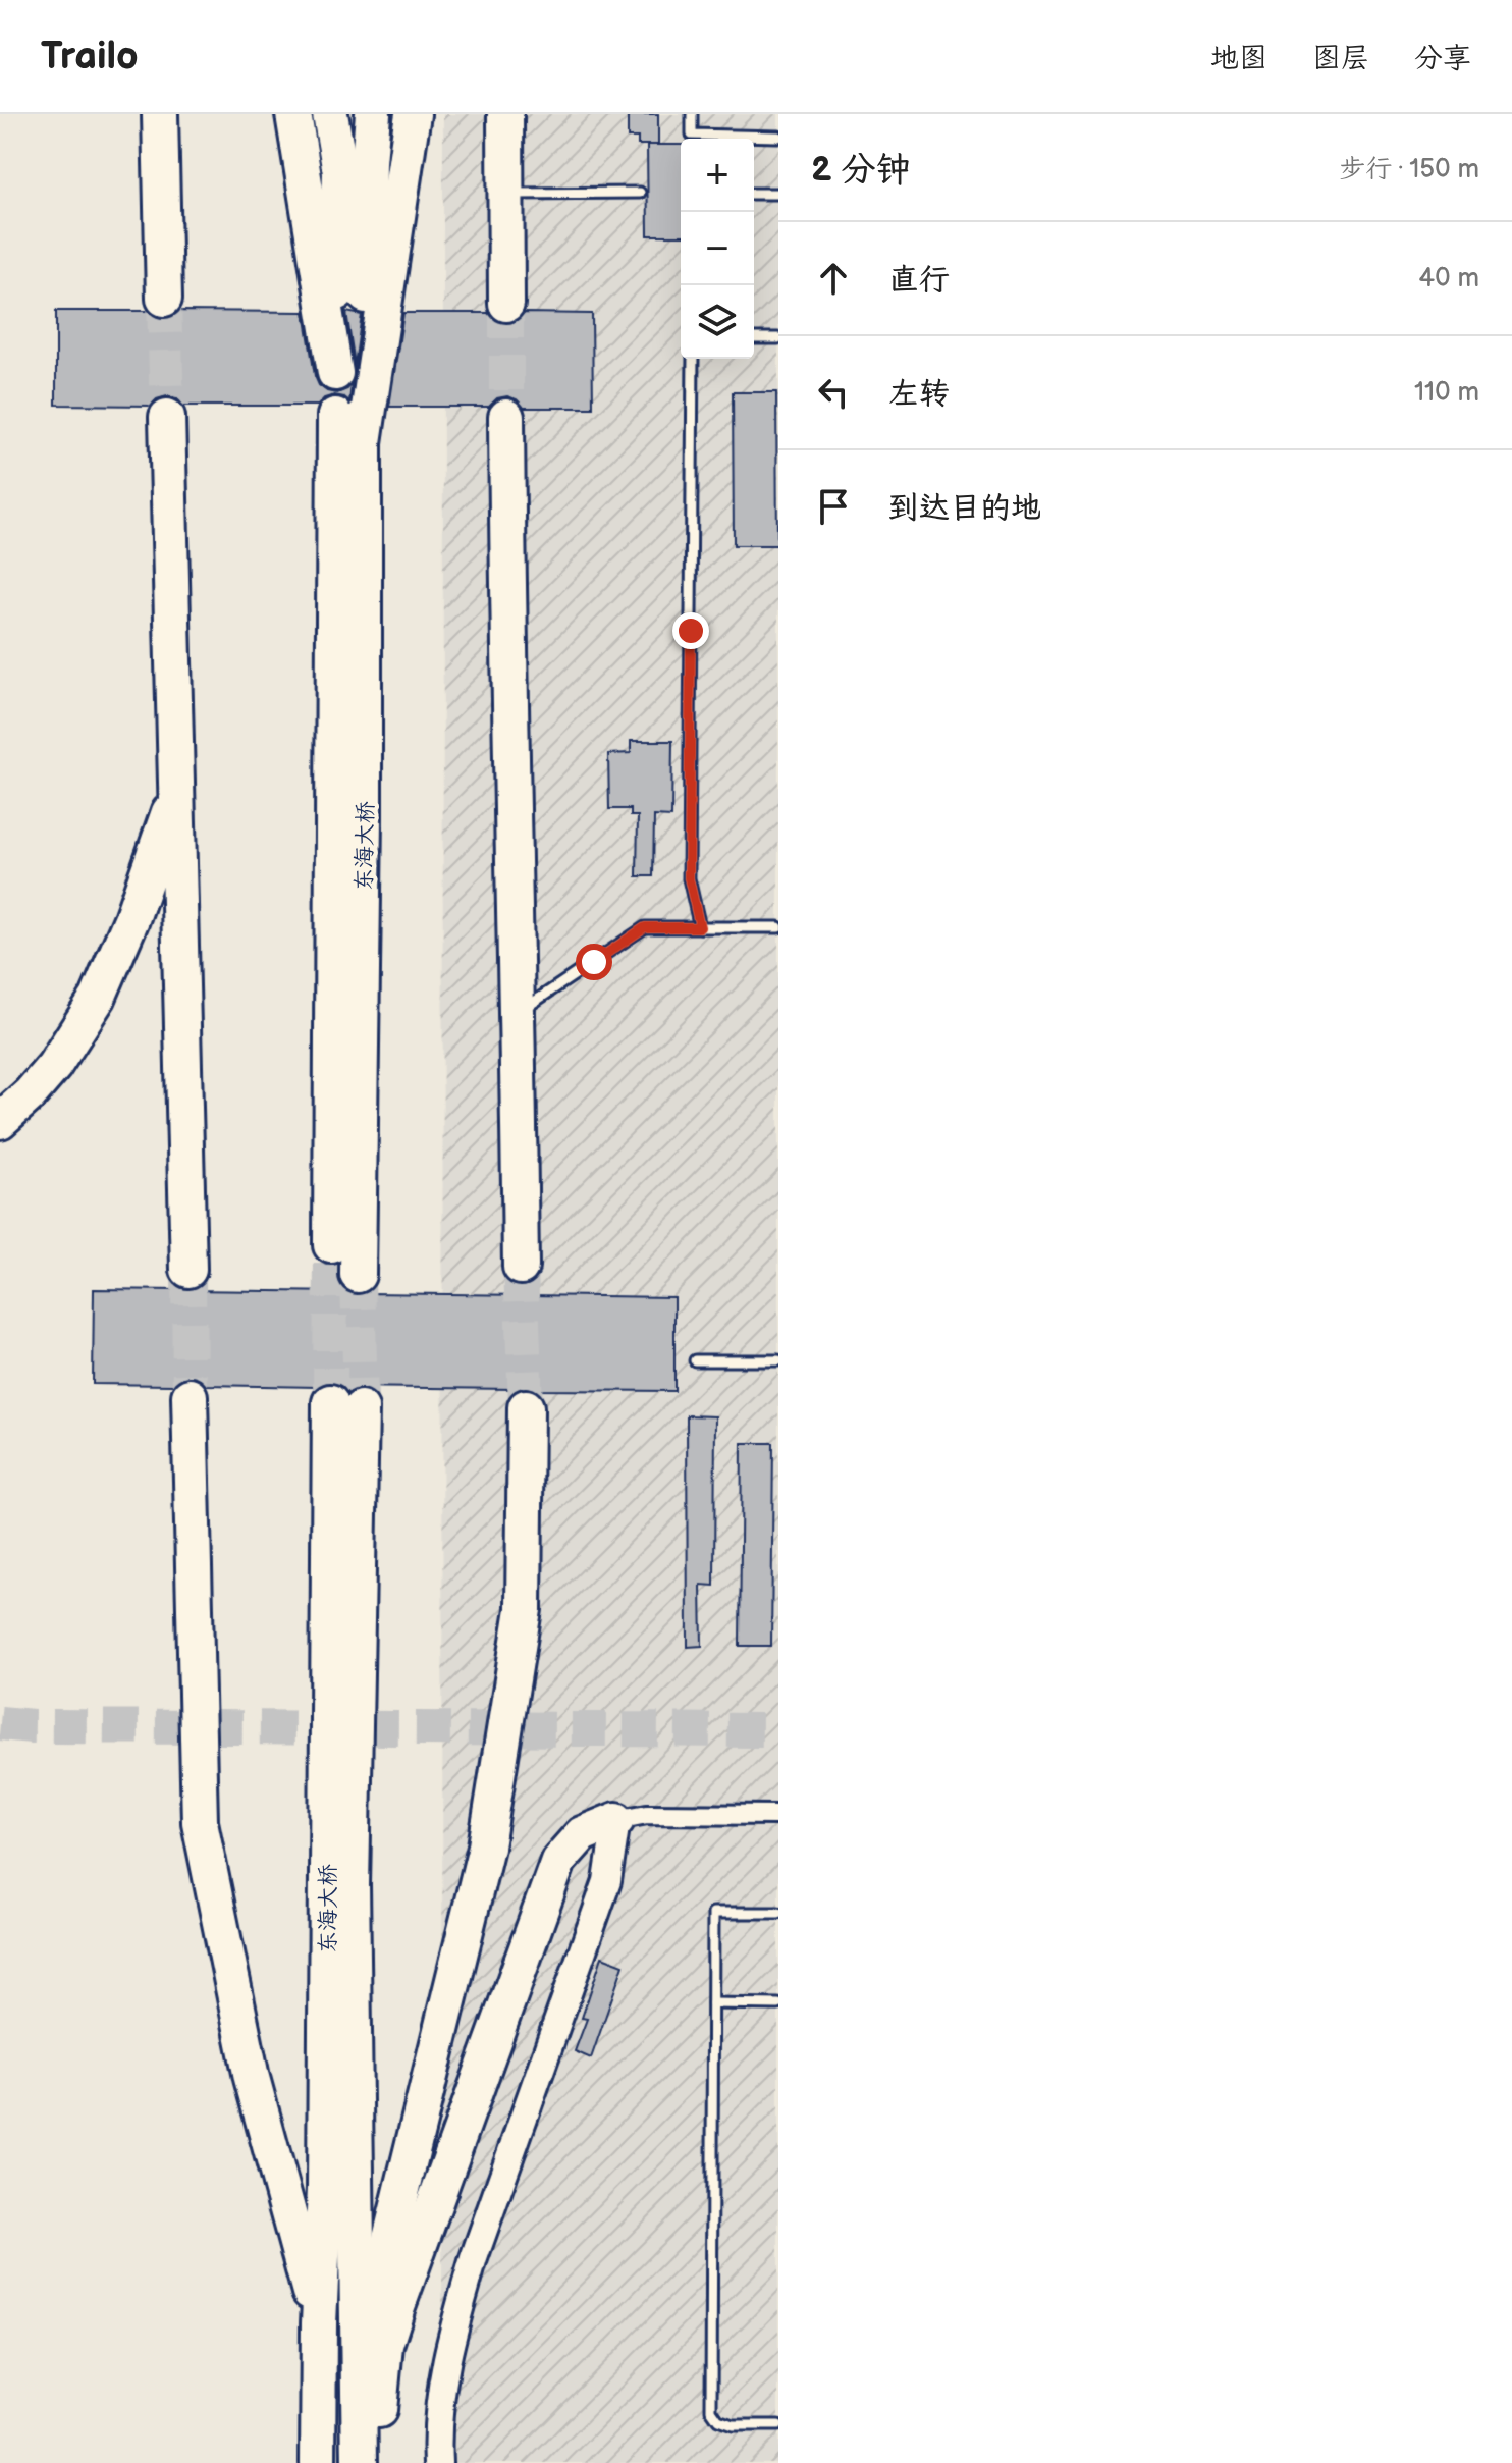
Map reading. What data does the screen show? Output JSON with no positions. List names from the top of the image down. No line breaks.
{"streets":{"highway":["东海大桥"]},"page":{"header":"Trailo","nav":["地图","图层","分享"],"heading":["2 分钟","步行 · 150 m"],"map_buttons":["+","−"],"list":[["直行","40 m"],["左转","110 m"],"到达目的地"]}}
